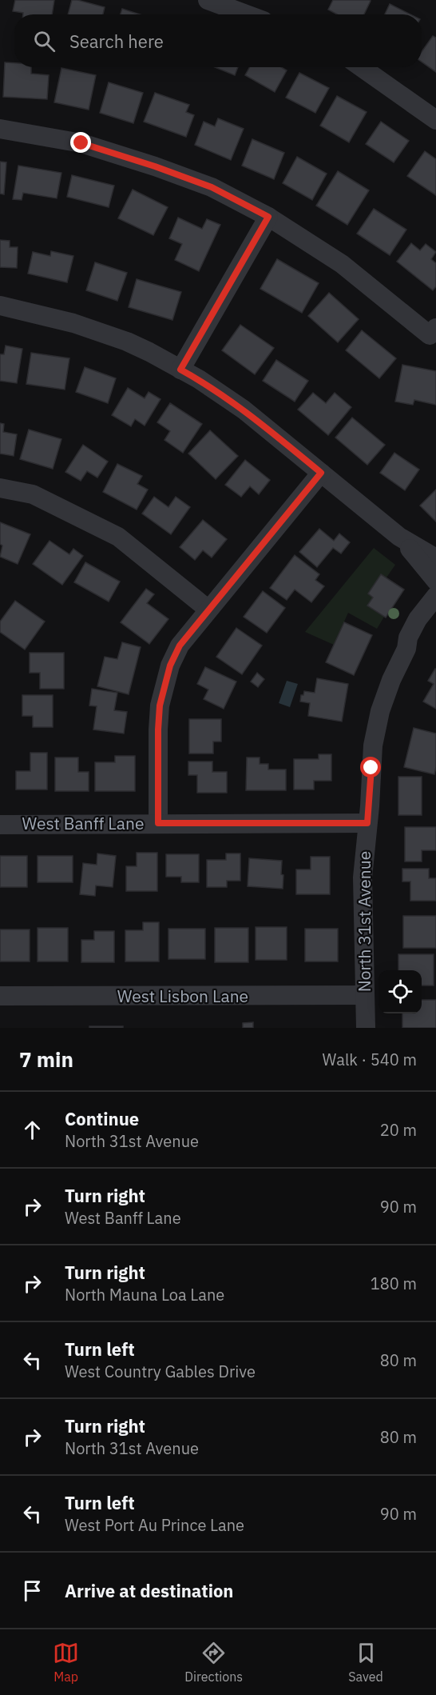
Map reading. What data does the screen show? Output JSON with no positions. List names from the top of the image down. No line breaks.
{"streets":{"street":["West Banff Lane","North 31st Avenue","West Lisbon Lane"]},"crossings":[["West Banff Lane","North 31st Avenue"],["North 31st Avenue","West Lisbon Lane"]],"page":{"search":"Search here","heading":["7 min","Walk · 540 m"],"list":[["Continue","North 31st Avenue","20 m"],["Turn right","West Banff Lane","90 m"],["Turn right","North Mauna Loa Lane","180 m"],["Turn left","West Country Gables Drive","80 m"],["Turn right","North 31st Avenue","80 m"],["Turn left","West Port Au Prince Lane","90 m"],"Arrive at destination"],"nav":["Map","Directions","Saved"]}}
